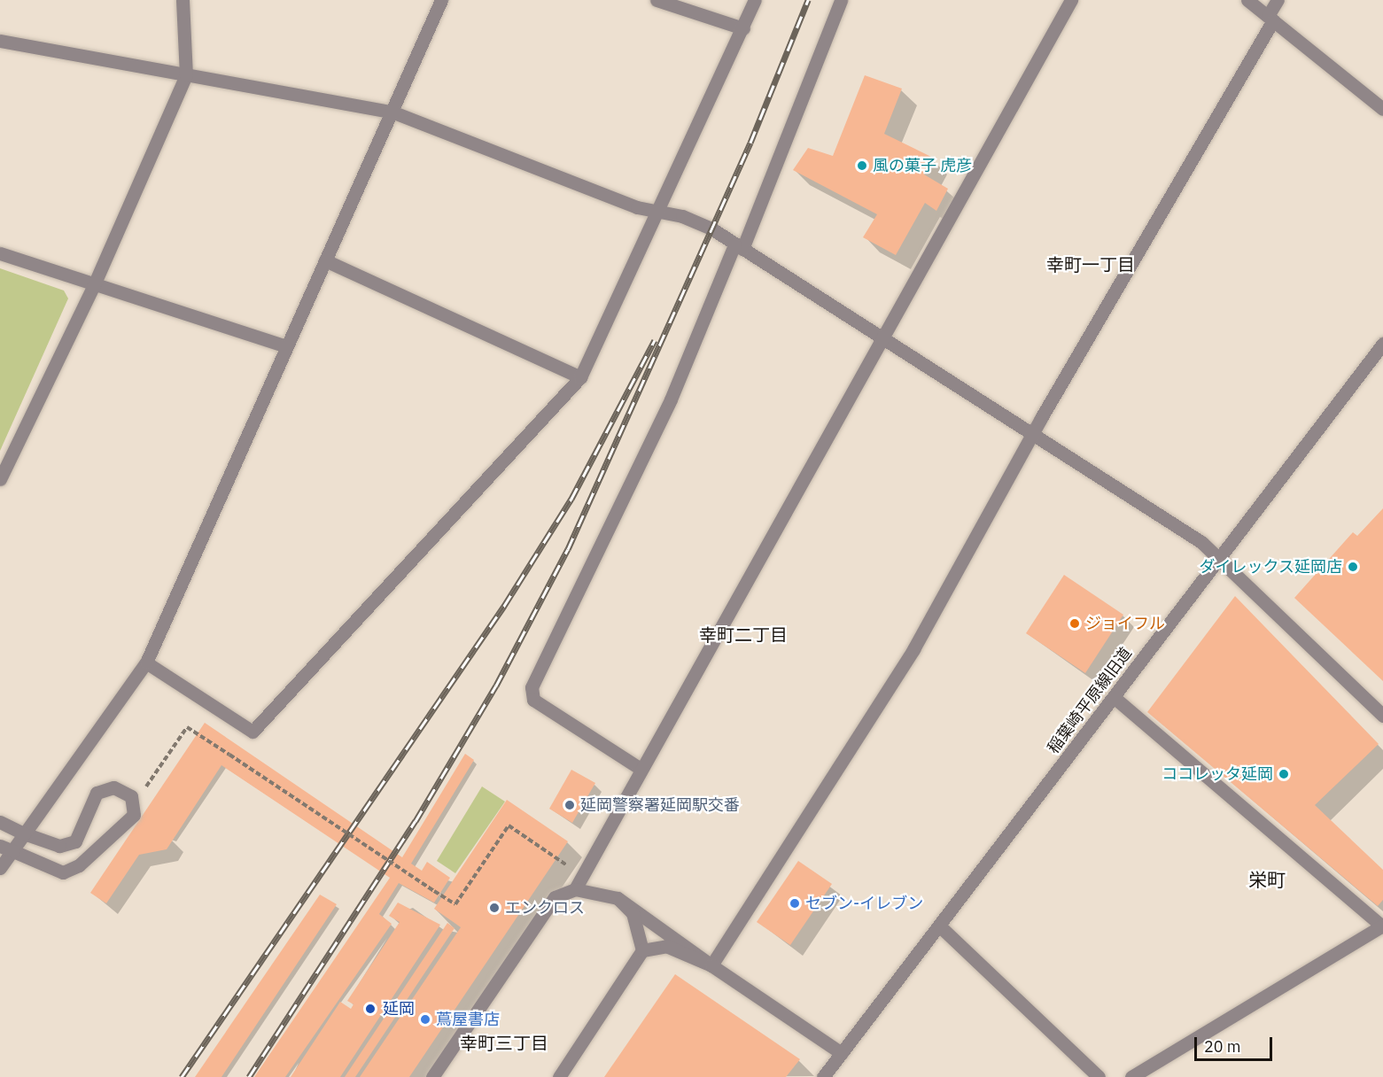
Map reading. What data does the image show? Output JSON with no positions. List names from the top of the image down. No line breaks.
{"streets":{"street":["稲葉崎平原線旧道"]},"districts":["幸町一丁目","幸町二丁目","栄町","幸町三丁目"],"places":["風の菓子 虎彦","ダイレックス延岡店","ジョイフル","ココレッタ延岡","延岡警察署延岡駅交番","セブン-イレブン","エンクロス","延岡","蔦屋書店"],"scale_bar":"20 m"}
